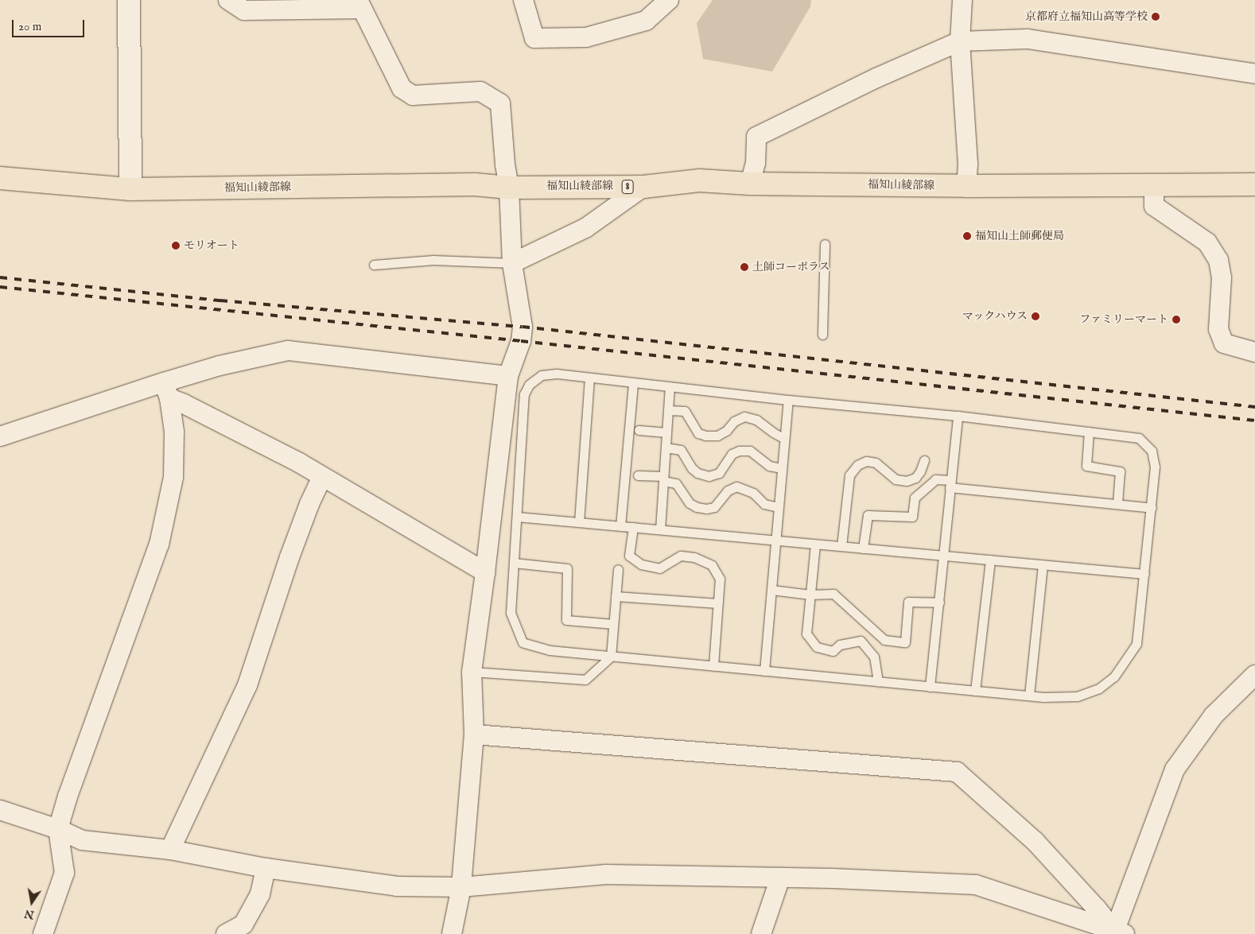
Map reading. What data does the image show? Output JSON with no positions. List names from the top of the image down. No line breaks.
{"streets":{"main road":["福知山綾部線","8"]},"places":["京都府立福知山高等学校","福知山土師郵便局","モリオート","土師コーポラス","マックハウス","ファミリーマート"],"scale_bar":"20 m","north":"bottom"}
